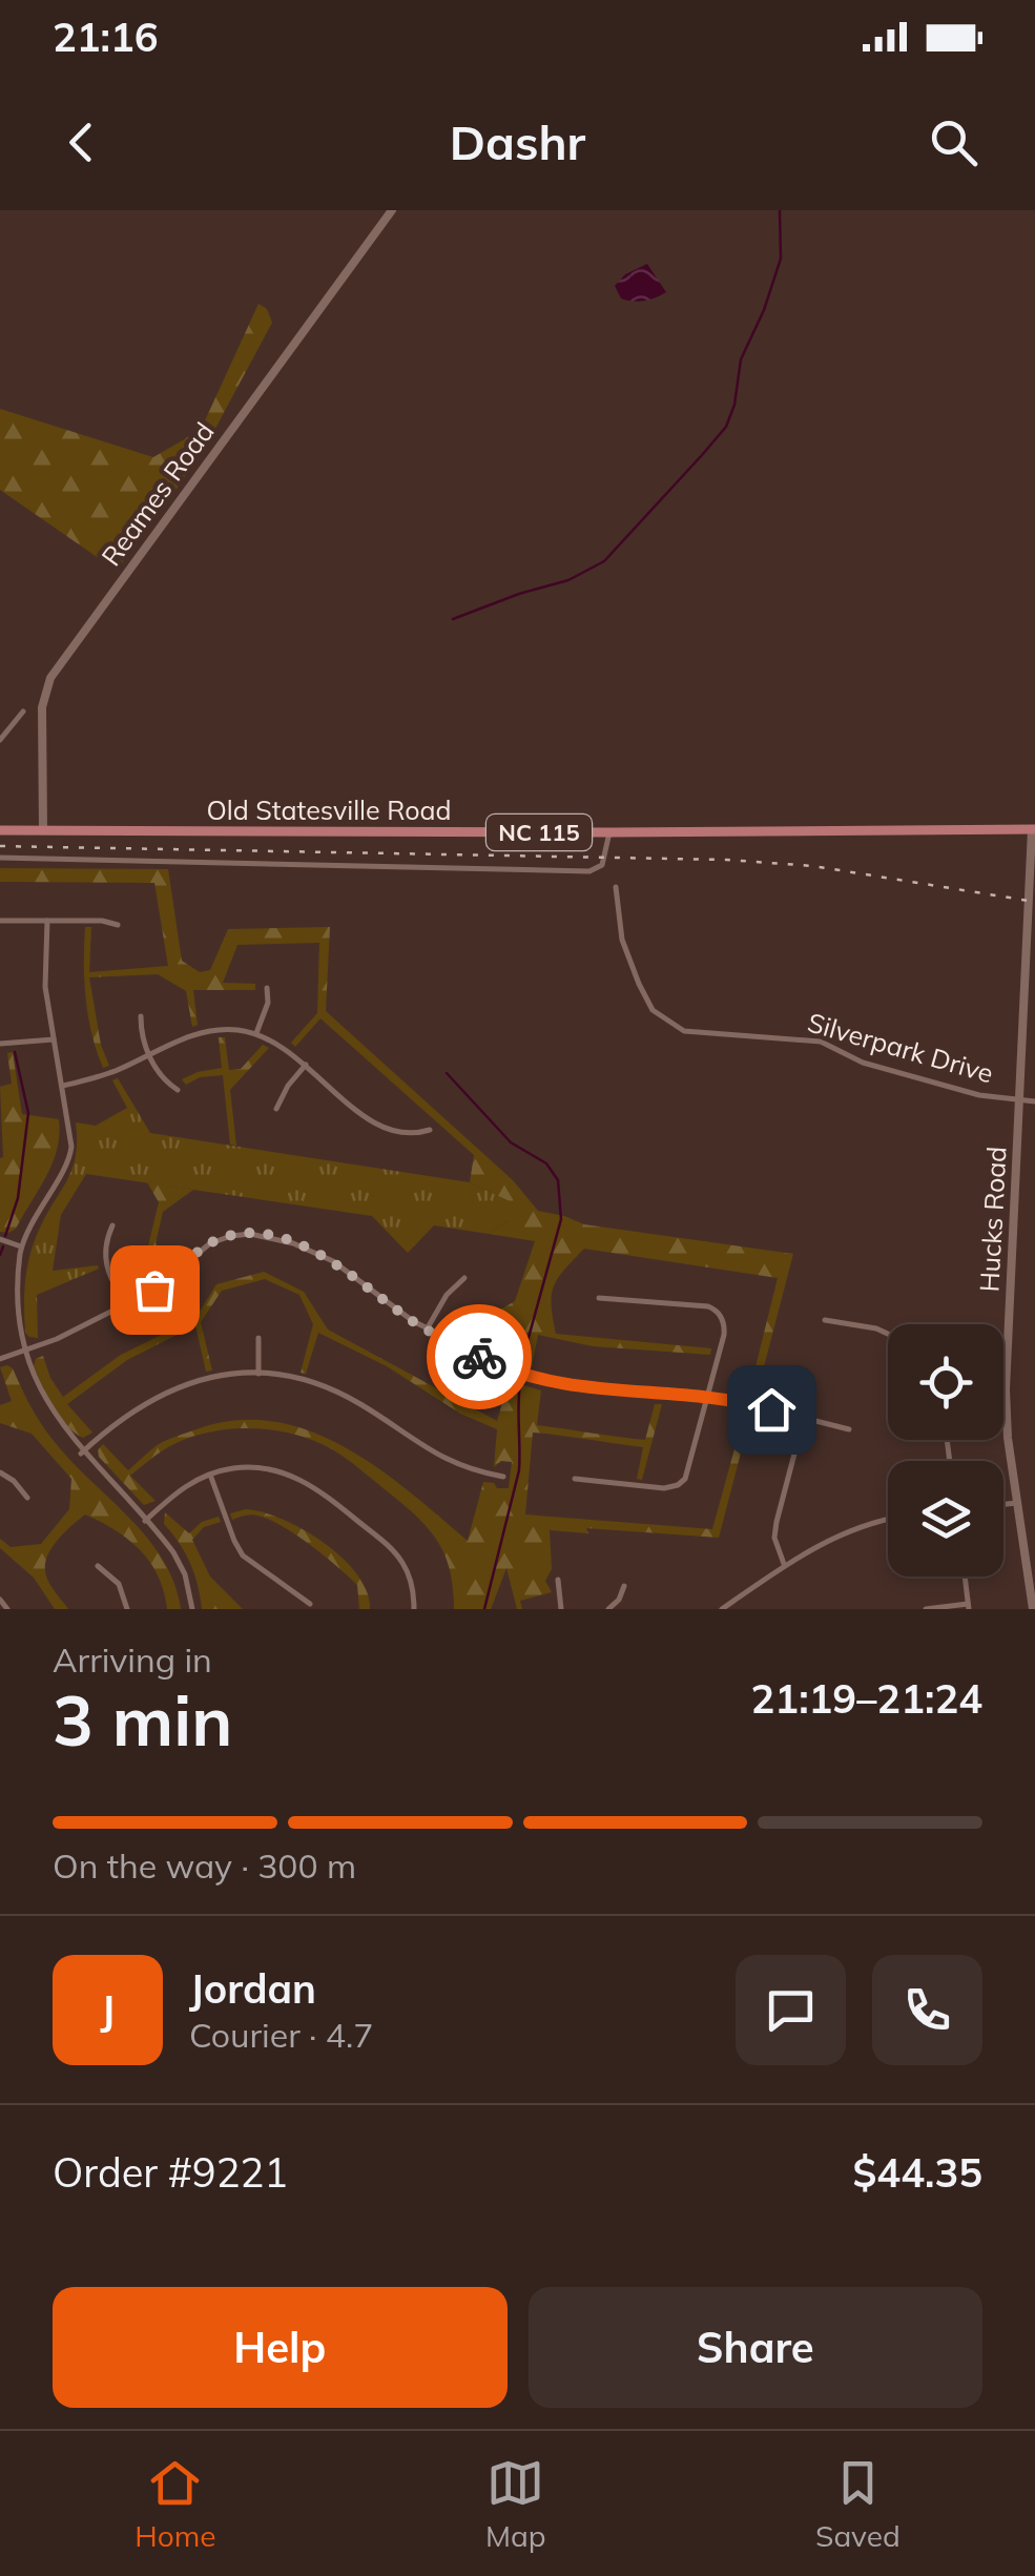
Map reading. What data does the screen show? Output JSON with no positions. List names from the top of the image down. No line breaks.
{"streets":{"main road":["Reames Road","Old Statesville Road","NC 115","Hucks Road"],"street":["Silverpark Drive"]},"crossings":[["Reames Road","Old Statesville Road"],["Old Statesville Road","Hucks Road"],["Silverpark Drive","Hucks Road"]],"page":{"status":"21:16","header":"Dashr","heading":["3 min","Arriving in","21:19–21:24"],"panel":["Jordan","Courier · 4.7","Order #9221","$44.35"],"bar":"On the way · 300 m","round":"J","buttons":["Help","Share"],"tabs":["Home","Map","Saved"]}}
